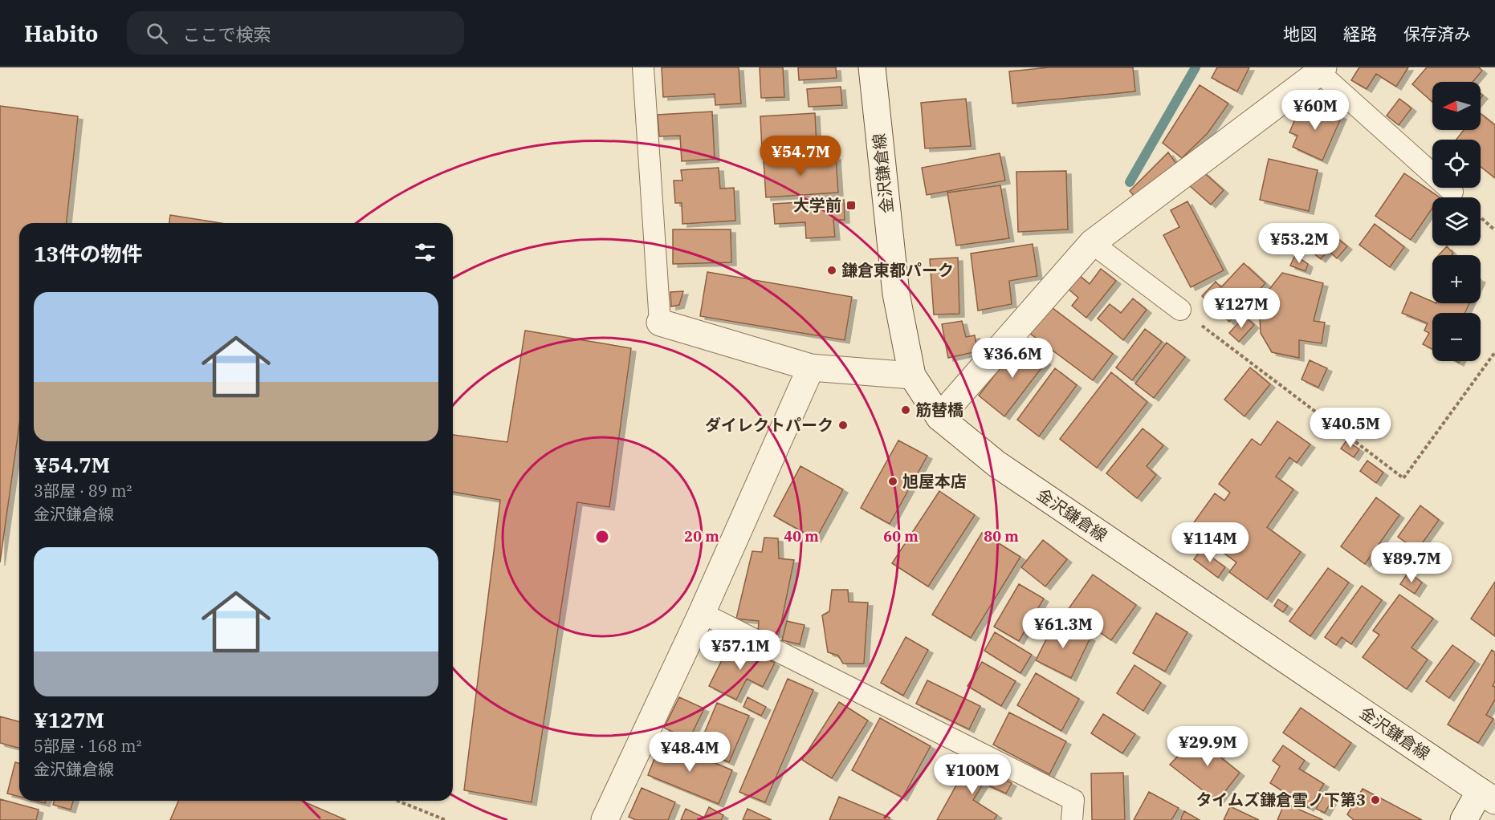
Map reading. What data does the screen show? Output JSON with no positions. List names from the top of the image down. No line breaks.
{"streets":{"street":["金沢鎌倉線"]},"places":{"transit":["大学前"],"other":["鎌倉東都パーク","筋替橋","ダイレクトパーク","旭屋本店","タイムズ鎌倉雪ノ下第3"]},"north":"left","page":{"header":"Habito","search":"ここで検索","nav":["地図","経路","保存済み"],"map_buttons":["+","−"],"price":["¥60M","¥54.7M","¥53.2M","¥127M","¥36.6M","¥40.5M","¥114M","¥89.7M","¥61.3M","¥57.1M","¥29.9M","¥48.4M","¥100M"],"heading":"13件の物件","list":[{"name":"¥54.7M","note":"3部屋 · 89 m² · 金沢鎌倉線"},{"name":"¥127M","note":"5部屋 · 168 m² · 金沢鎌倉線"}]},"rings":["20 m","40 m","60 m","80 m"]}
